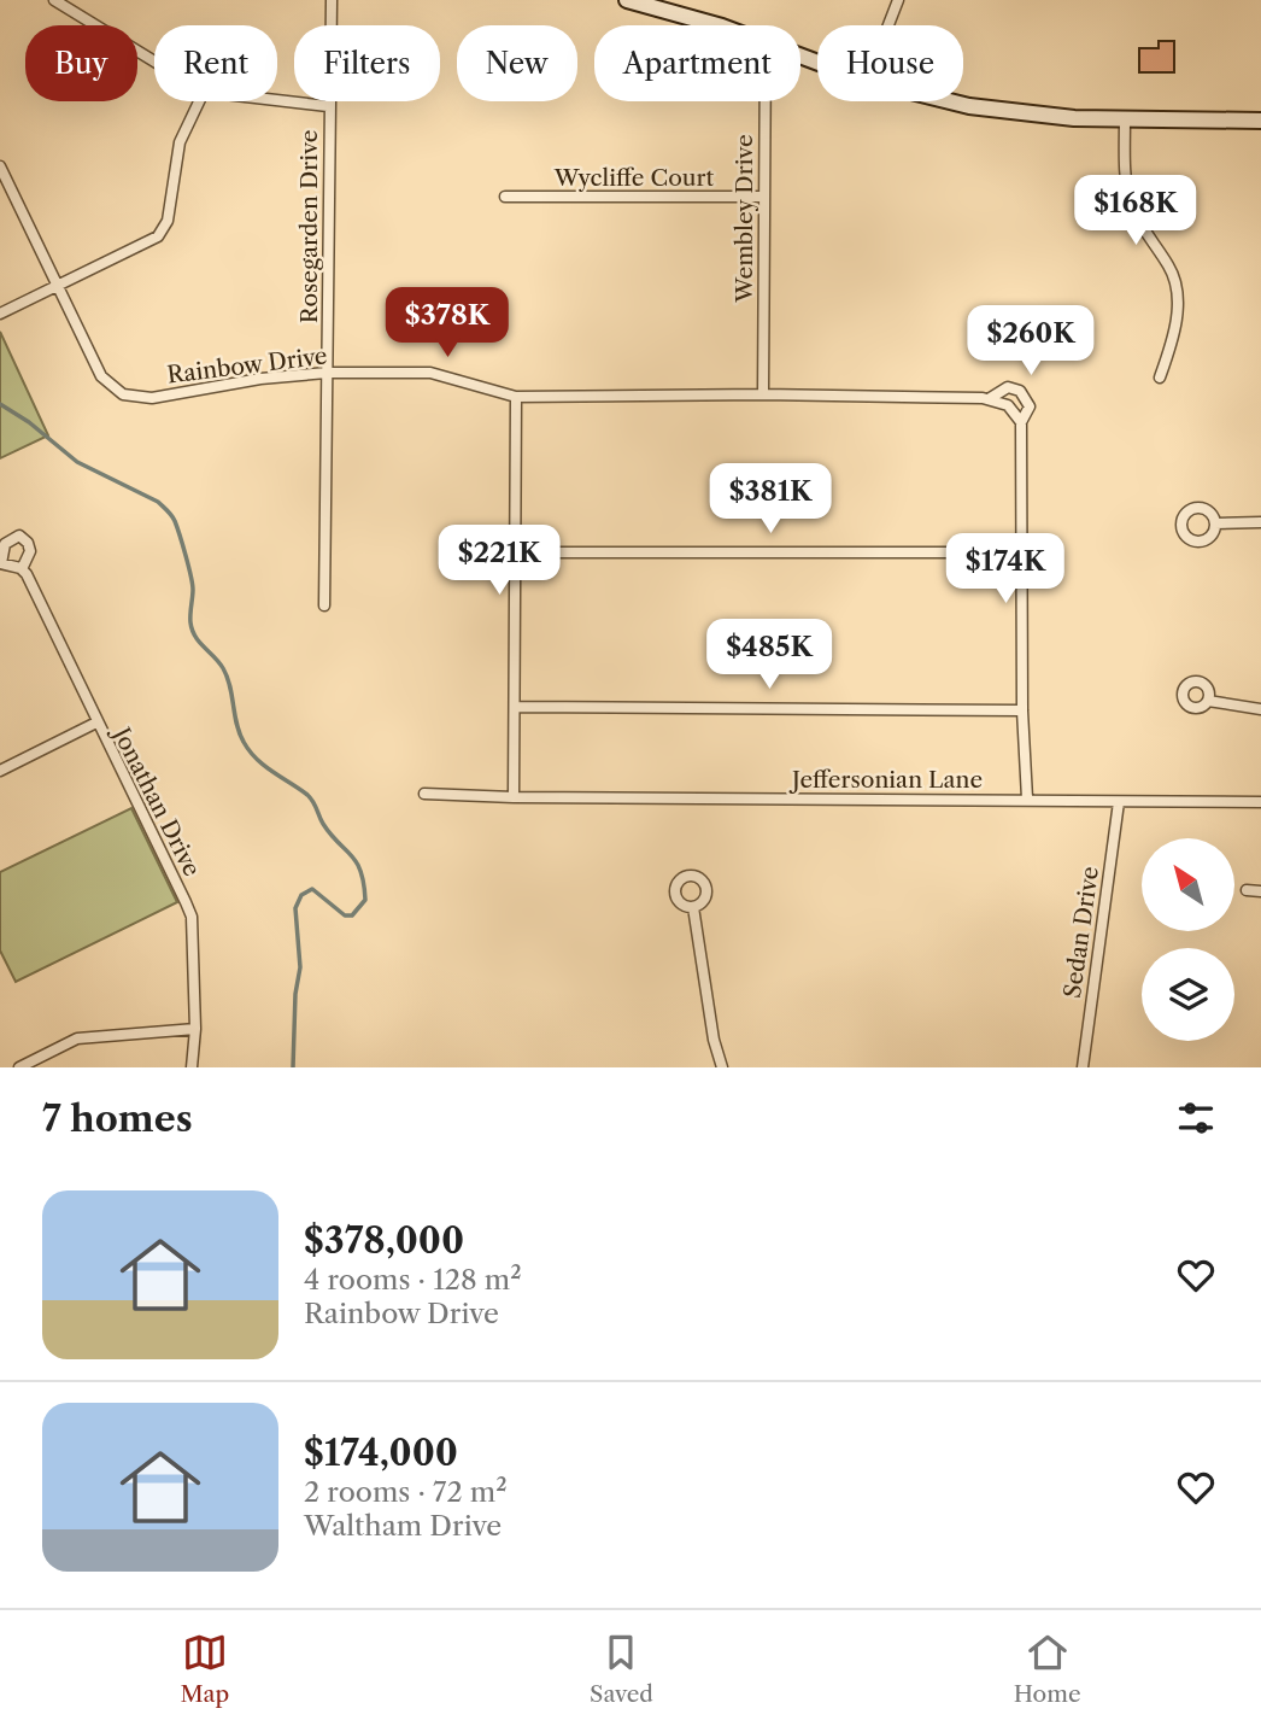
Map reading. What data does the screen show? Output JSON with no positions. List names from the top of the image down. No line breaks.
{"streets":{"street":["Wycliffe Court","Wembley Drive","Rosegarden Drive","Rainbow Drive","Jeffersonian Lane","Jonathan Drive","Sedan Drive"]},"crossings":[["Wycliffe Court","Wembley Drive"],["Wembley Drive","Rainbow Drive"],["Rosegarden Drive","Rainbow Drive"],["Jeffersonian Lane","Sedan Drive"]],"north":"top left","page":{"chip":["Buy","Rent","Filters","New","Apartment","House"],"price":["$168K","$378K","$260K","$381K","$221K","$174K","$485K"],"heading":"7 homes","list":[{"name":"$378,000","note":"4 rooms · 128 m² · Rainbow Drive"},{"name":"$174,000","note":"2 rooms · 72 m² · Waltham Drive"}],"tabs":["Map","Saved","Home"]}}
